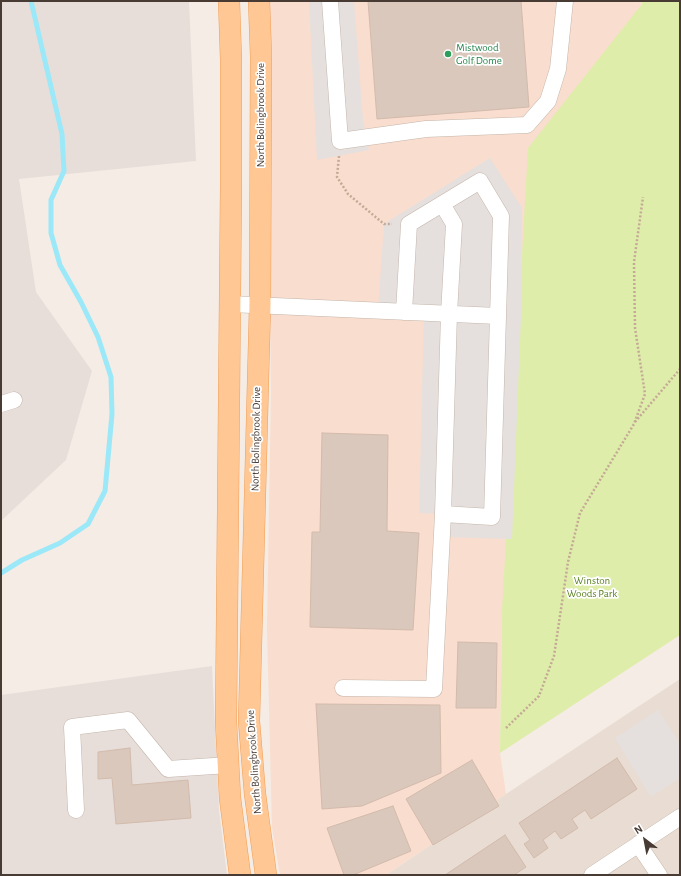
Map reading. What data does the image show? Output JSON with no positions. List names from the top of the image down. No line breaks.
{"streets":{"main road":["North Bolingbrook Drive"]},"parks":["Winston Woods Park"],"places":["Mistwood Golf Dome"],"north":"top left"}
